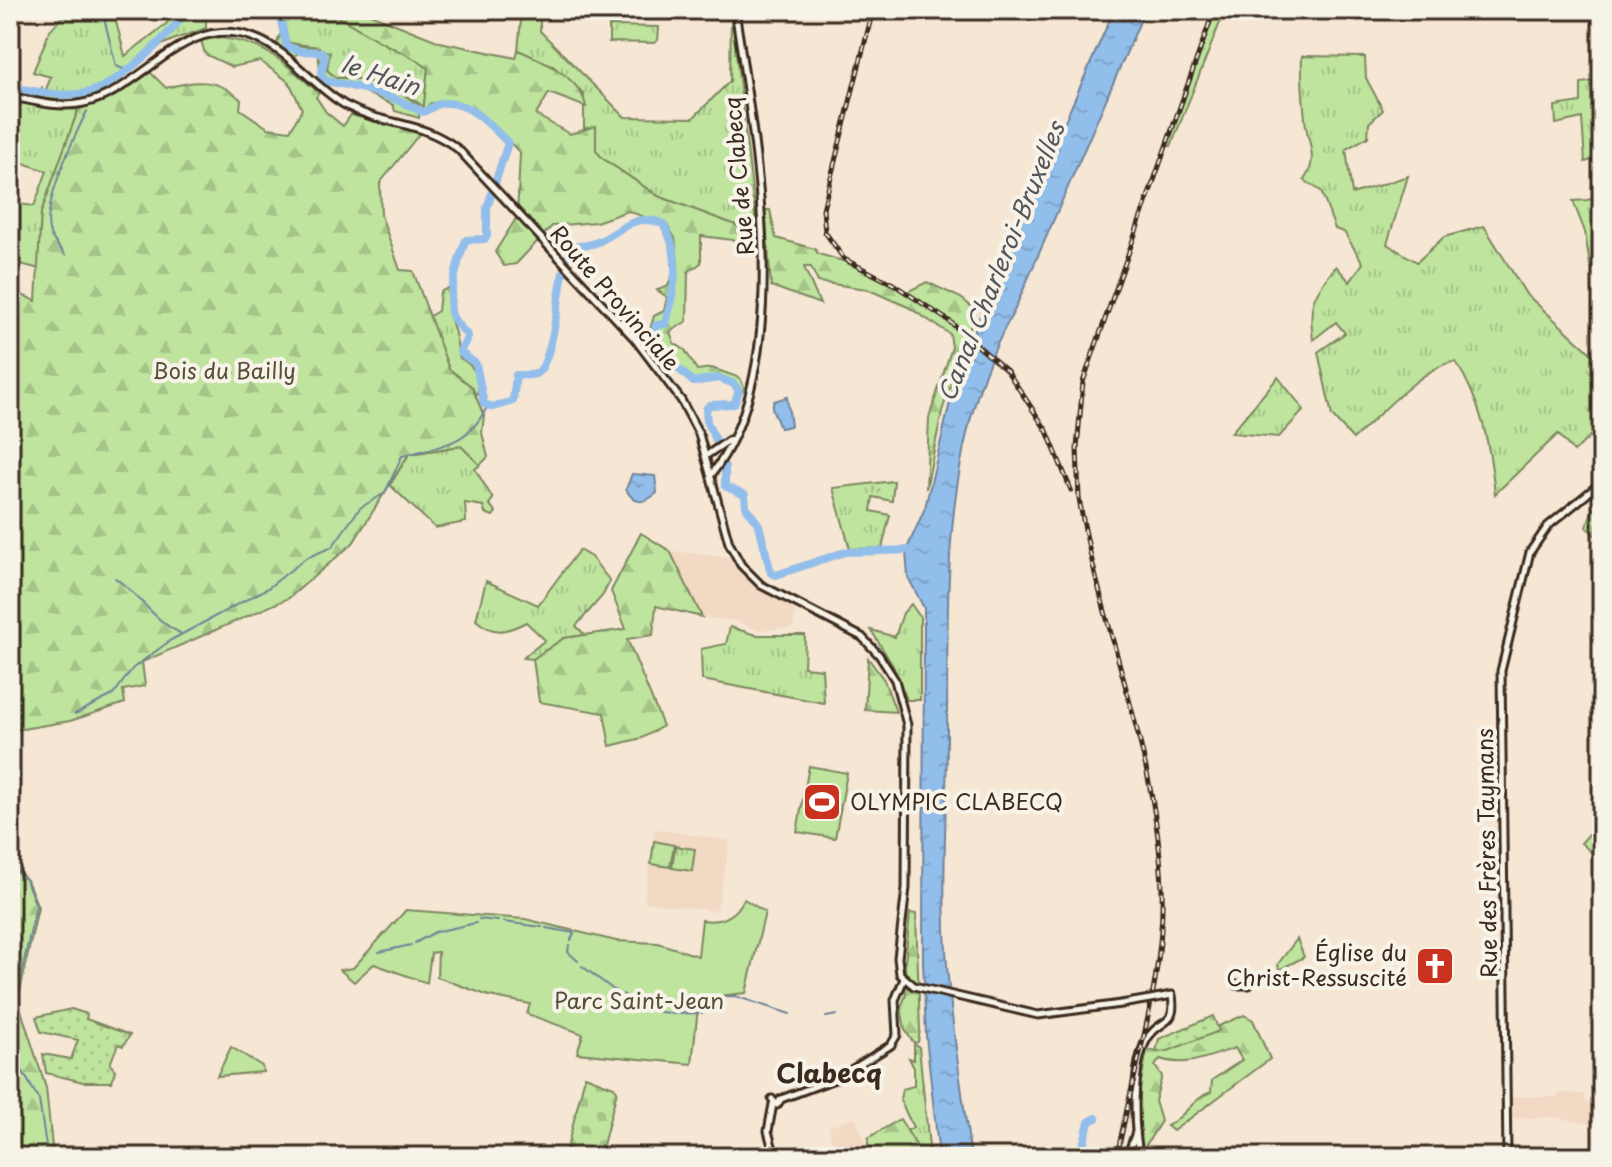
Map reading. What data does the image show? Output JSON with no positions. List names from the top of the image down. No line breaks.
{"streets":{"main road":["Rue de Clabecq","Route Provinciale","Rue des Frères Taymans"]},"crossings":[["Rue de Clabecq","Route Provinciale"]],"districts":["Clabecq"],"water":["le Hain","Canal Charleroi-Bruxelles"],"parks":["Bois du Bailly","Parc Saint-Jean"],"places":{"sports":["OLYMPIC CLABECQ"],"church":["Église du Christ-Ressuscité"]}}
